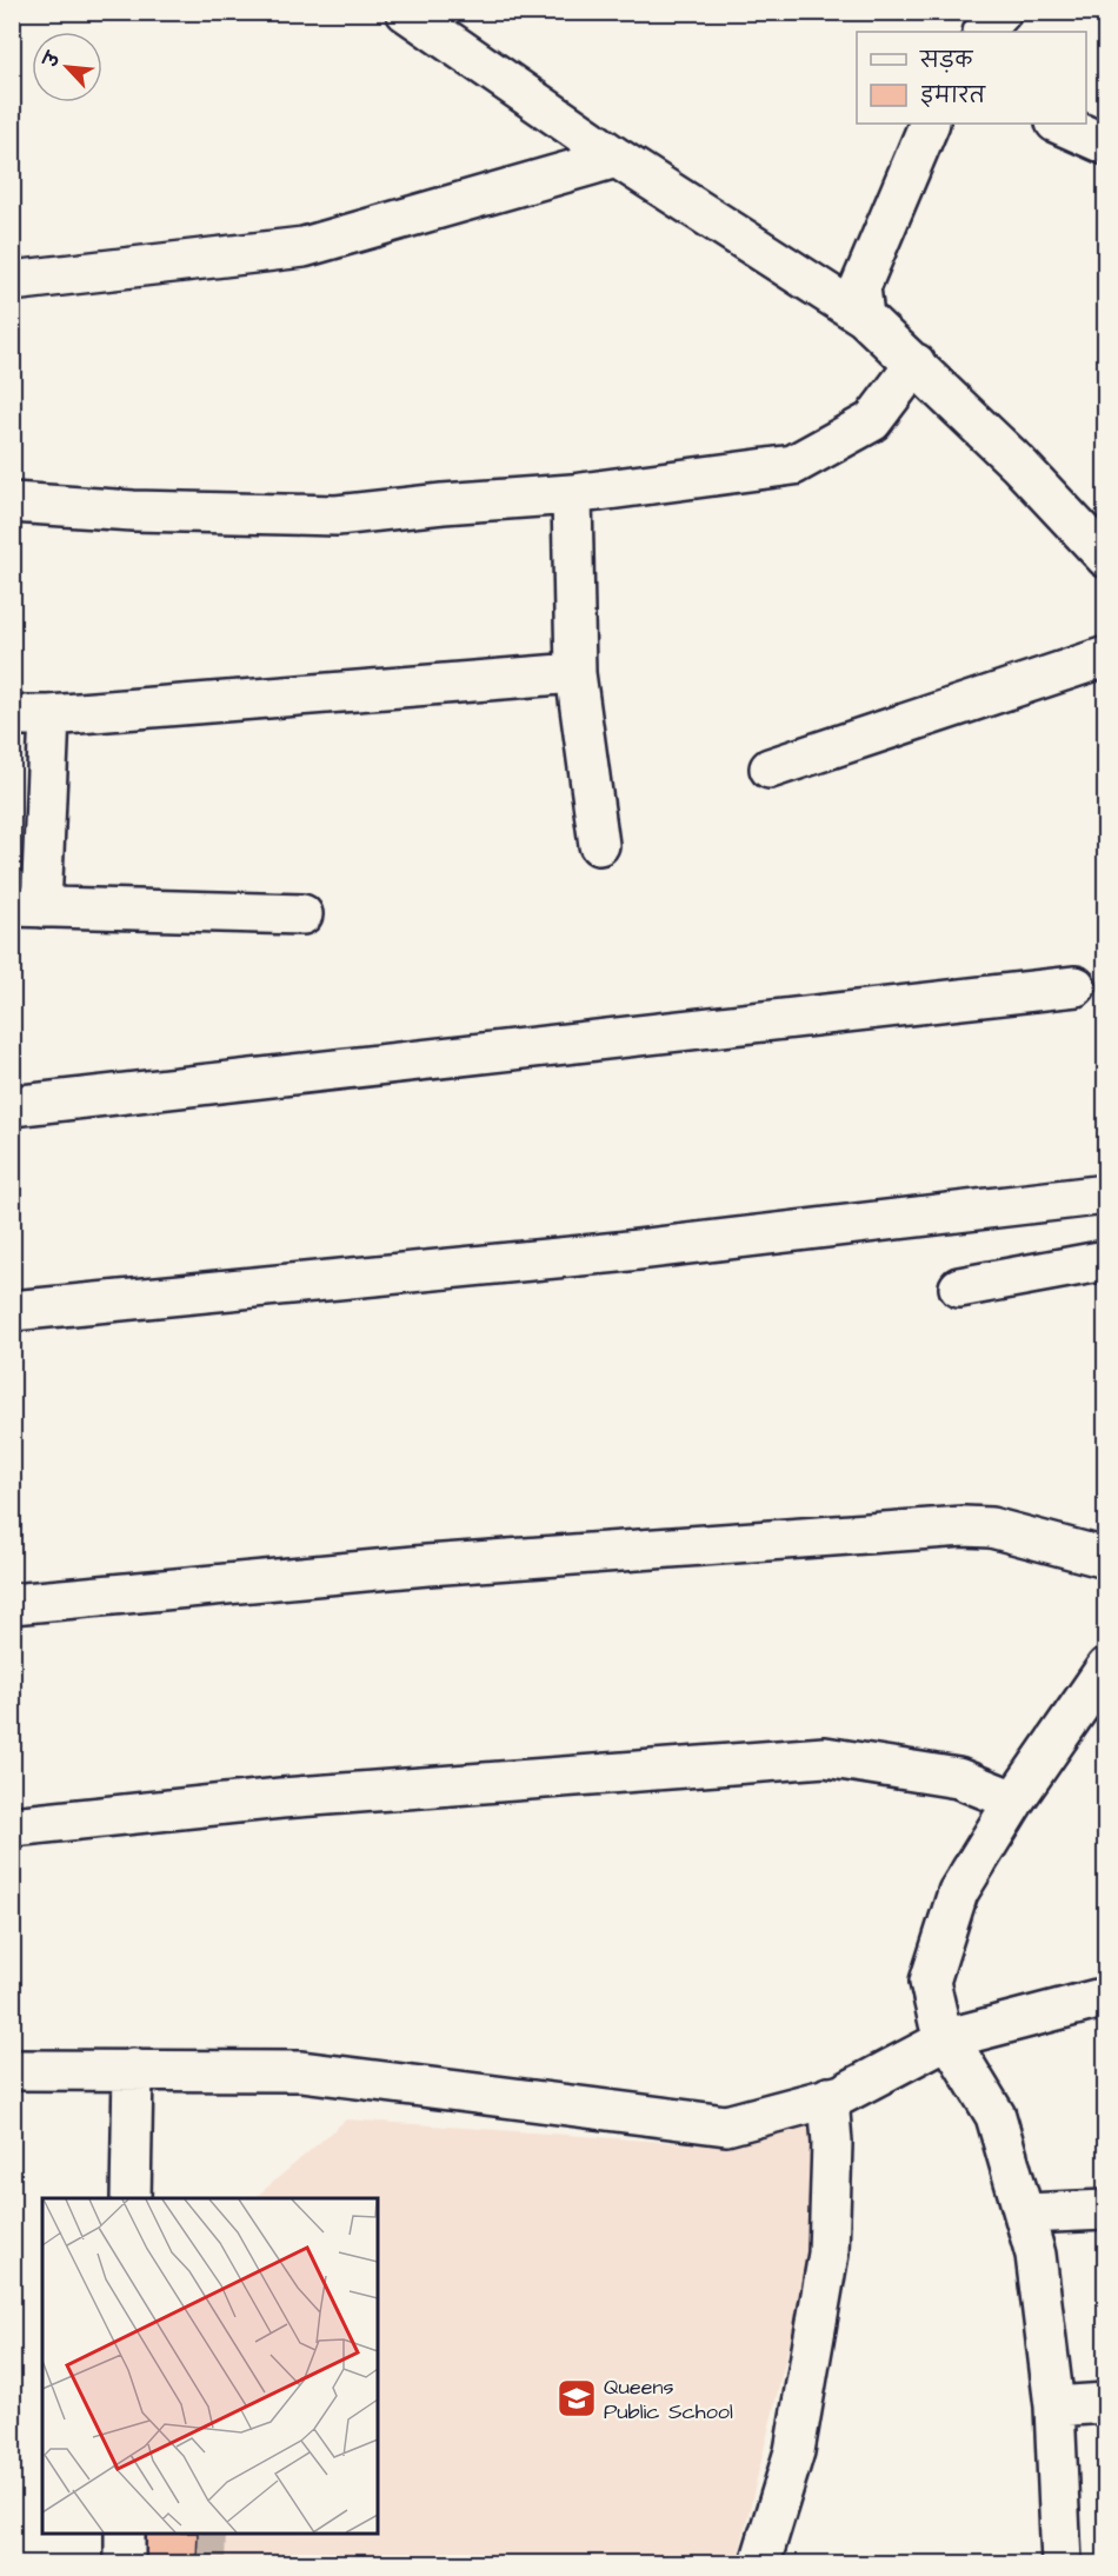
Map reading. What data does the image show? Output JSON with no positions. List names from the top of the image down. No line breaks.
{"places":{"school or university":["Queens Public School"]},"legend":["सड़क","इमारत"],"north":"top left"}
